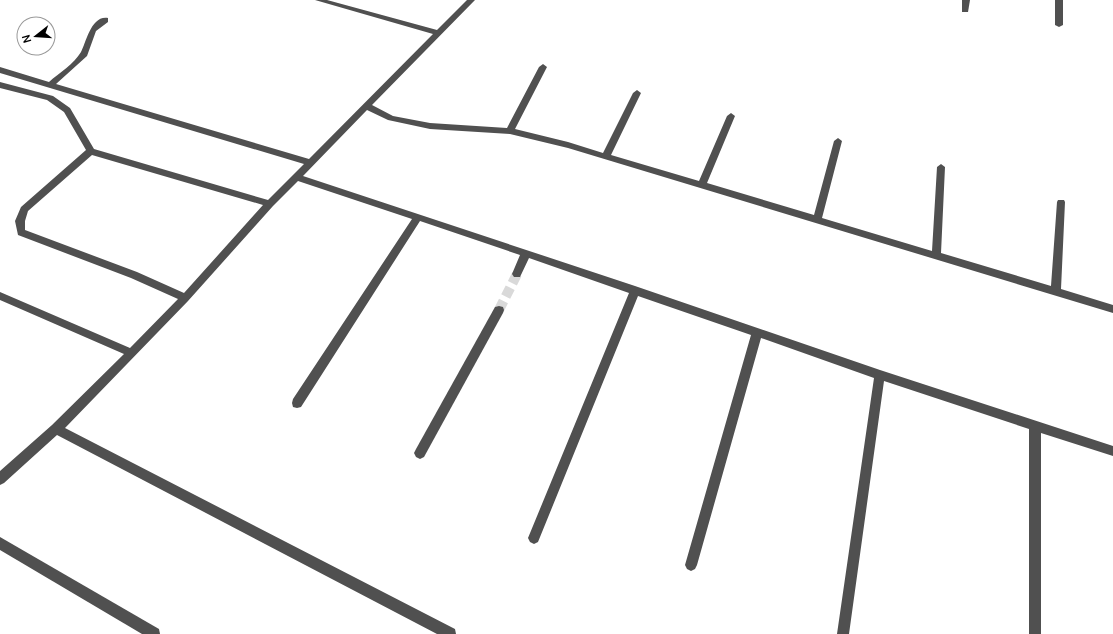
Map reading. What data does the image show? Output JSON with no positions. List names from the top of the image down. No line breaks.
{"north":"left"}
